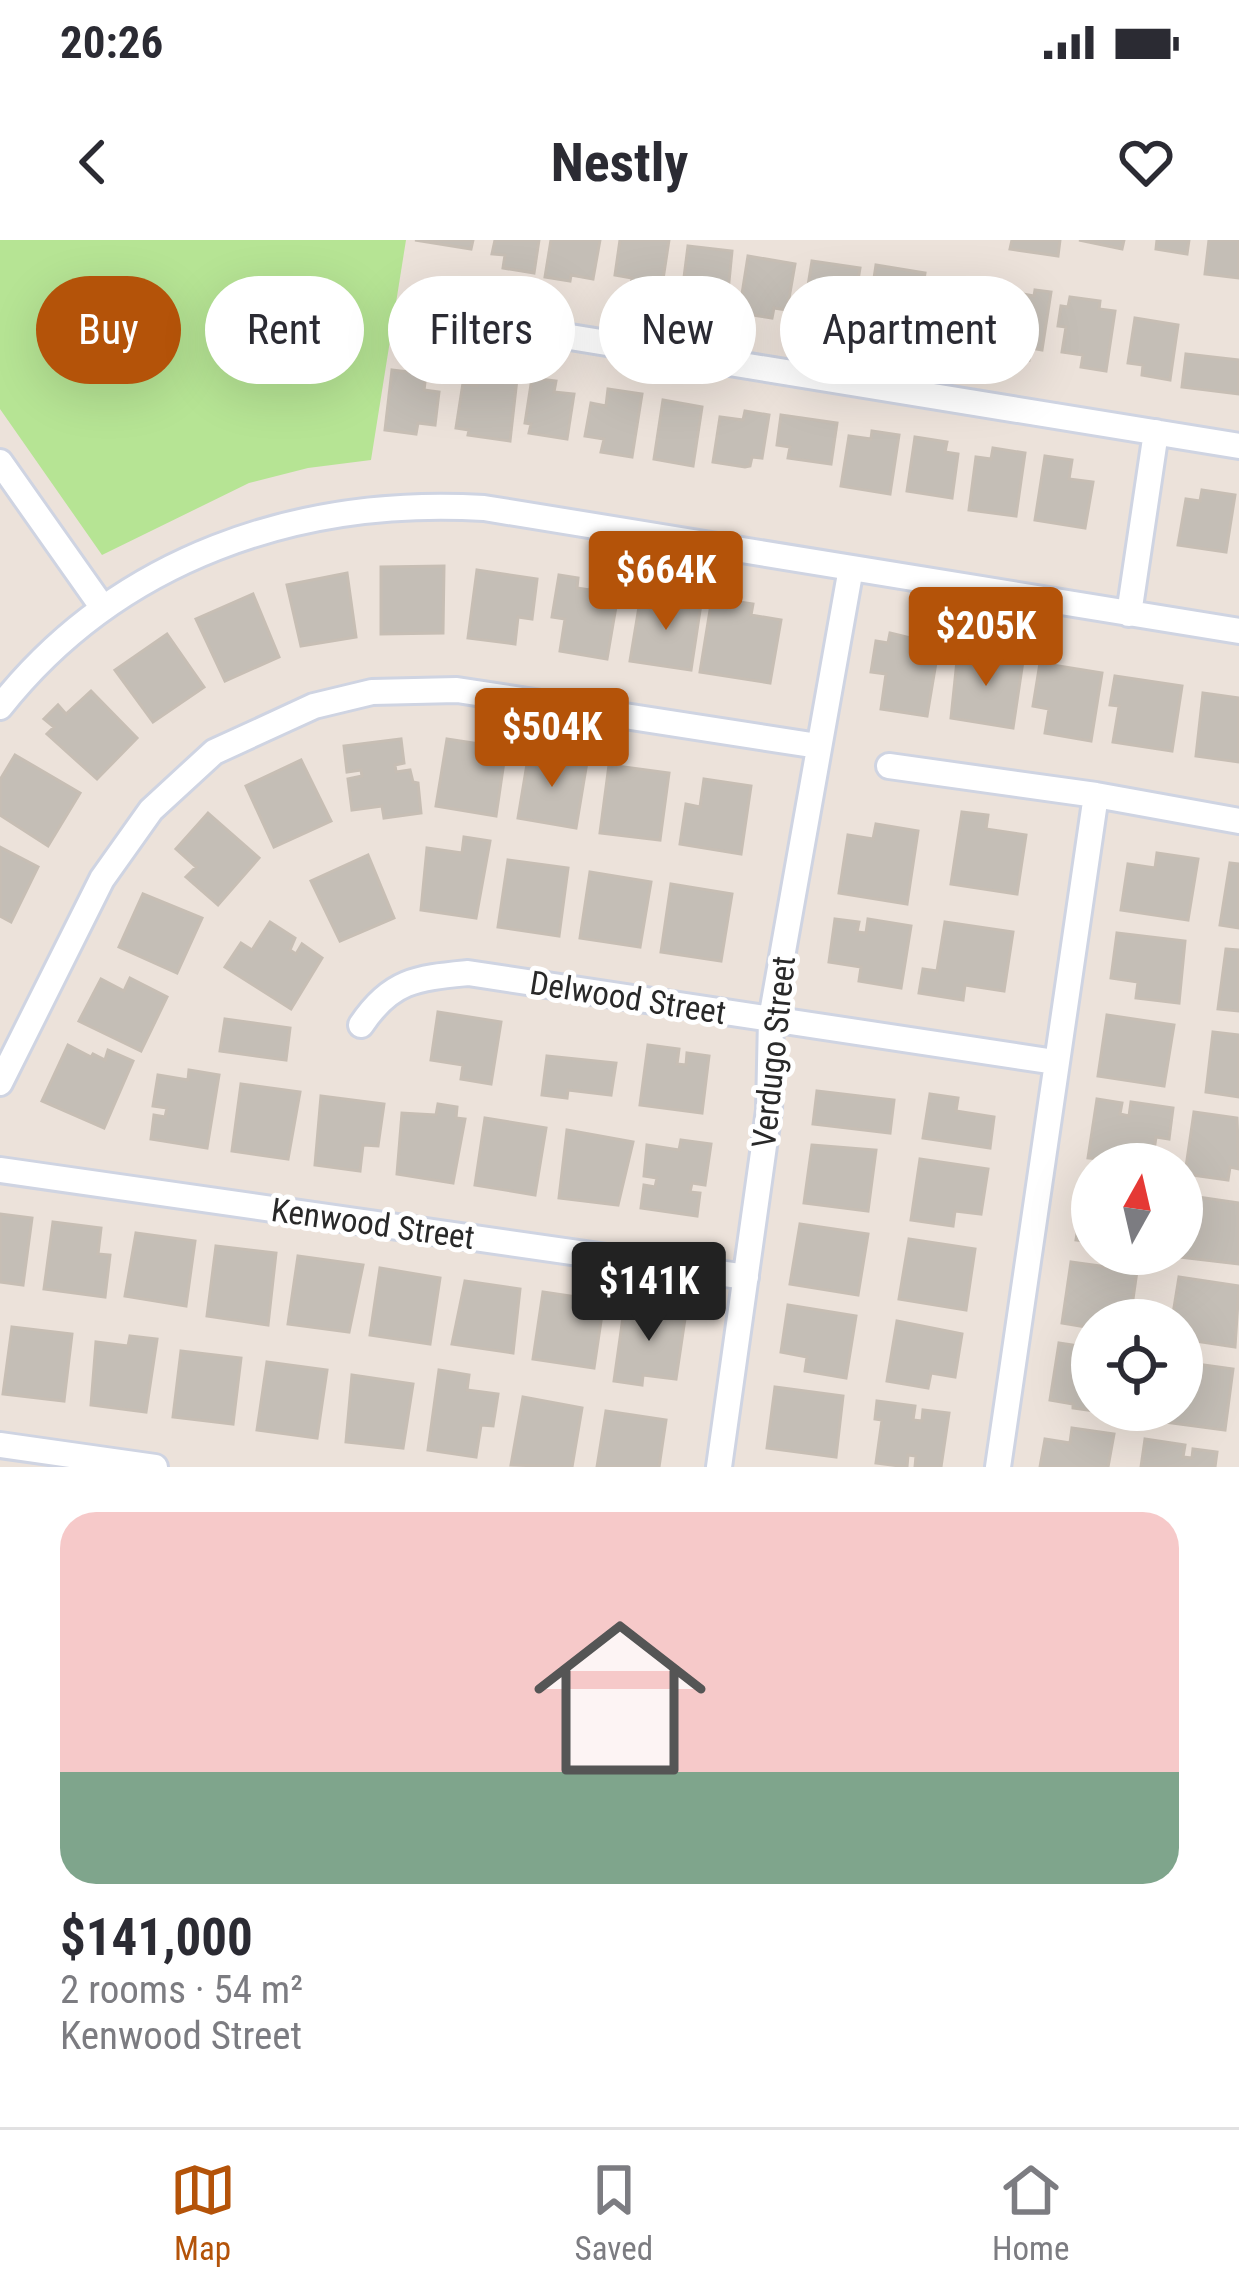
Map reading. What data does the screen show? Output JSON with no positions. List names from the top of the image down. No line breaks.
{"streets":{"street":["Delwood Street","Verdugo Street","Kenwood Street"]},"crossings":[["Delwood Street","Verdugo Street"],["Verdugo Street","Kenwood Street"]],"north":"top","page":{"status":"20:26","header":"Nestly","chip":["Buy","Rent","Filters","New","Apartment"],"price":["$664K","$205K","$504K","$141K"],"list":[{"name":"$141,000","note":"2 rooms · 54 m² · Kenwood Street"}],"tabs":["Map","Saved","Home"]}}
